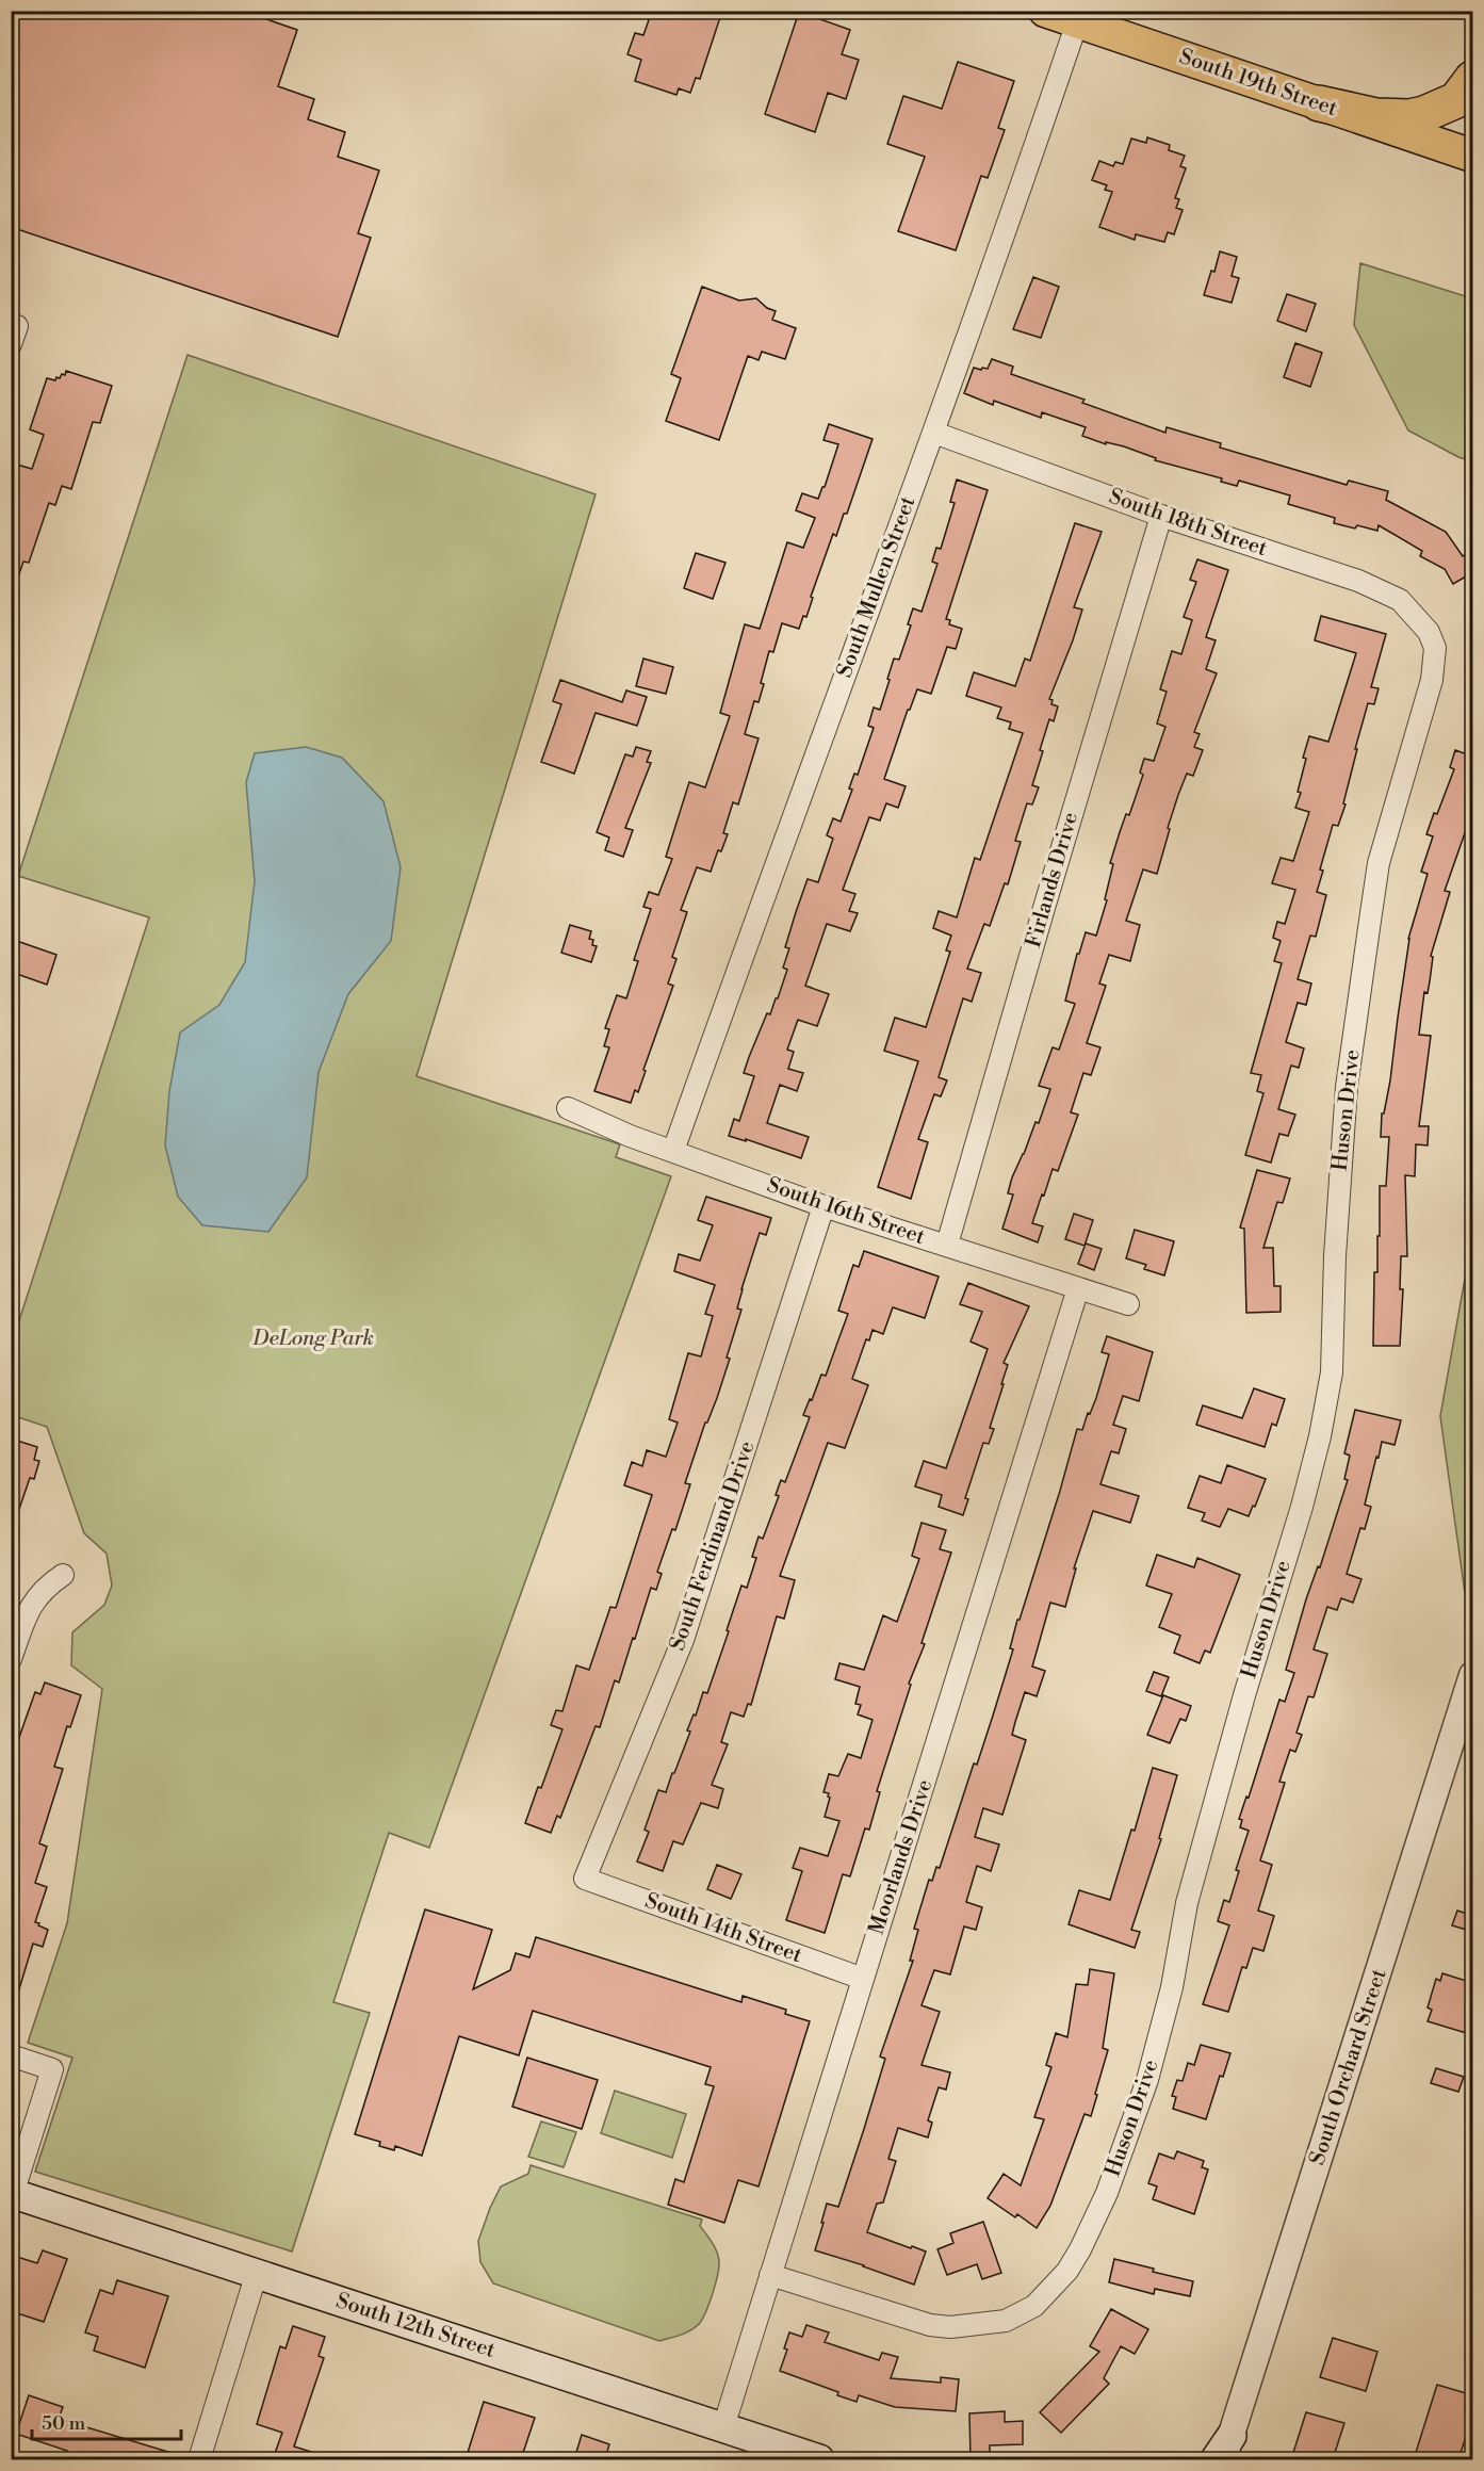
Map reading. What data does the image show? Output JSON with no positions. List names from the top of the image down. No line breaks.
{"streets":{"main road":["South 19th Street","South 12th Street"],"street":["South 18th Street","South Mullen Street","Firlands Drive","Huson Drive","South 16th Street","South Ferdinand Drive","Moorlands Drive","South 14th Street","South Orchard Street"]},"crossings":[["South 19th Street","South Mullen Street"],["South 18th Street","South Mullen Street"],["South 18th Street","Firlands Drive"],["South 18th Street","Huson Drive"],["South Mullen Street","South 16th Street"],["Firlands Drive","South 16th Street"],["Huson Drive","Moorlands Drive"],["South 16th Street","South Ferdinand Drive"],["South 16th Street","Moorlands Drive"],["South Ferdinand Drive","South 14th Street"],["Moorlands Drive","South 14th Street"],["Moorlands Drive","South 12th Street"]],"parks":["DeLong Park"],"scale_bar":"50 m"}
